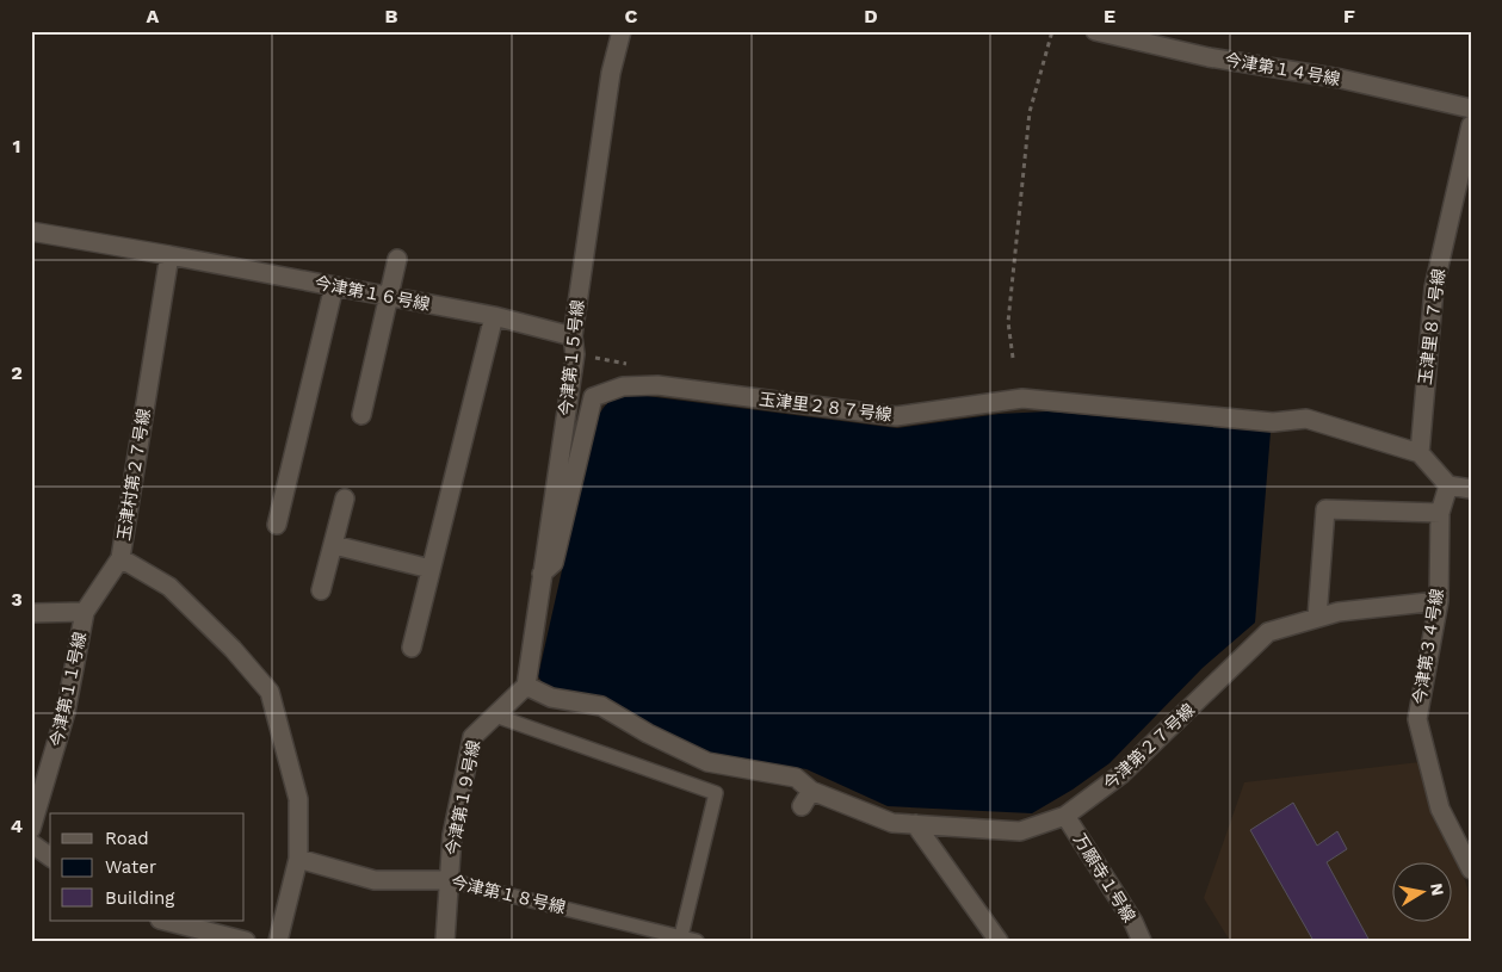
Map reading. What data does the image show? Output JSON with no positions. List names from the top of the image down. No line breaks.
{"streets":{"street":["今津第１４号線","今津第１６号線","玉津里８７号線","今津第１５号線","玉津里２８７号線","玉津村第２７号線","今津第３４号線","今津第１１号線","今津第２７号線","今津第１９号線","万願寺１号線","今津第１８号線"]},"crossings":[["今津第１６号線","今津第１５号線"],["今津第１６号線","玉津村第２７号線"],["玉津里８７号線","玉津里２８７号線"],["今津第１５号線","玉津里２８７号線"],["今津第１５号線","今津第２７号線"],["今津第１５号線","今津第１９号線"],["玉津村第２７号線","今津第１１号線"],["玉津村第２７号線","今津第１８号線"],["今津第３４号線","今津第２７号線"],["今津第２７号線","今津第１９号線"],["今津第２７号線","万願寺１号線"],["今津第１９号線","今津第１８号線"]],"legend":["Road","Water","Building"],"north":"right","grid":{"columns":["A","B","C","D","E","F"],"rows":["1","2","3","4"]}}
